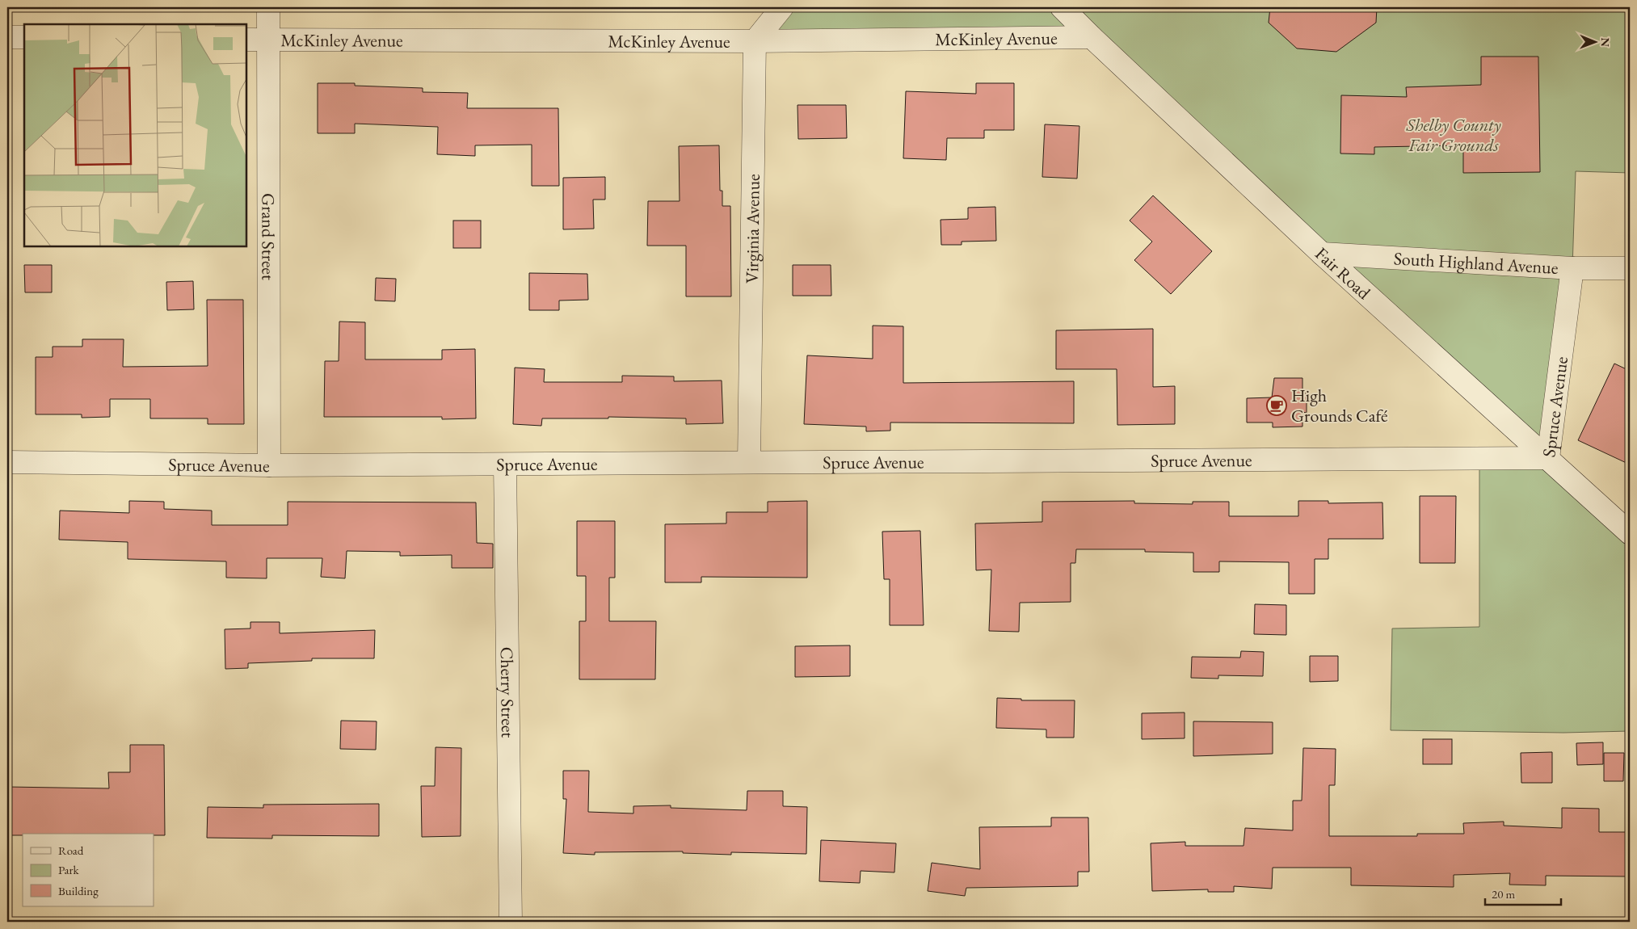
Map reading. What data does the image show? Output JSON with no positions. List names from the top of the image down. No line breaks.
{"streets":{"street":["McKinley Avenue","Virginia Avenue","Grand Street","South Highland Avenue","Fair Road","Spruce Avenue","Cherry Street"]},"crossings":[["McKinley Avenue","Virginia Avenue"],["McKinley Avenue","Grand Street"],["McKinley Avenue","Fair Road"],["Virginia Avenue","Spruce Avenue"],["Grand Street","Spruce Avenue"],["South Highland Avenue","Fair Road"],["South Highland Avenue","Spruce Avenue"],["Fair Road","Spruce Avenue"],["Spruce Avenue","Cherry Street"]],"parks":["Shelby County Fair Grounds"],"places":{"cafe":["High Grounds Café"]},"legend":["Road","Park","Building"],"scale_bar":"20 m","north":"right"}
